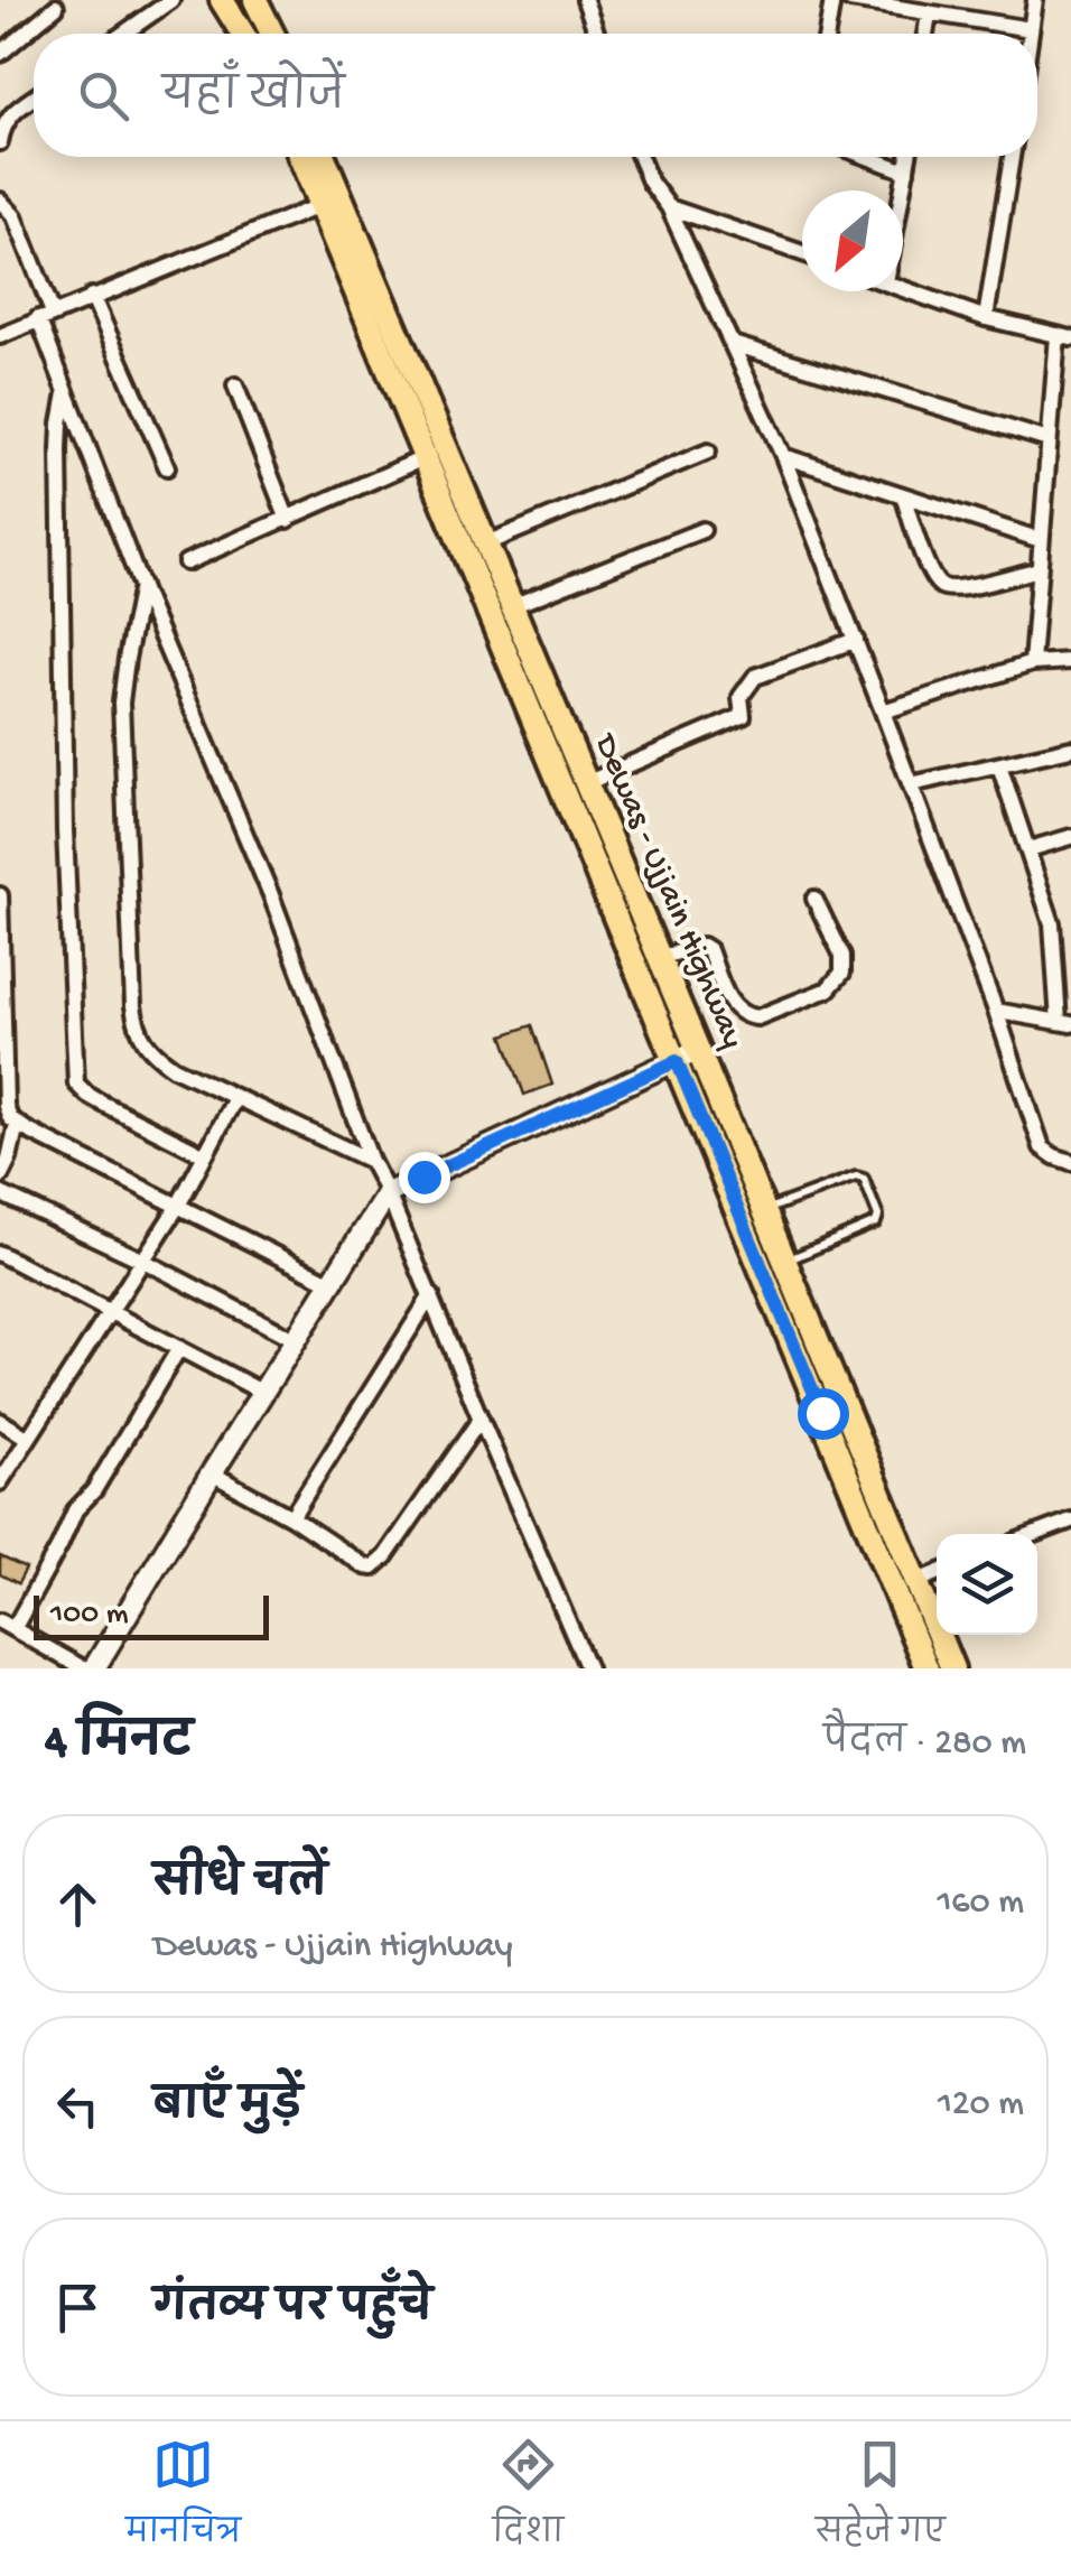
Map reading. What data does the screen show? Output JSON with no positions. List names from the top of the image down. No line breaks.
{"streets":{"main road":["Dewas - Ujjain Highway"]},"scale_bar":"100 m","north":"bottom left","page":{"search":"यहाँ खोजें","scale":"100 m","heading":["4 मिनट","पैदल · 280 m"],"list":[["सीधे चलें","Dewas - Ujjain Highway","160 m"],["बाएँ मुड़ें","120 m"],"गंतव्य पर पहुँचे"],"nav":["मानचित्र","दिशा","सहेजे गए"]}}
